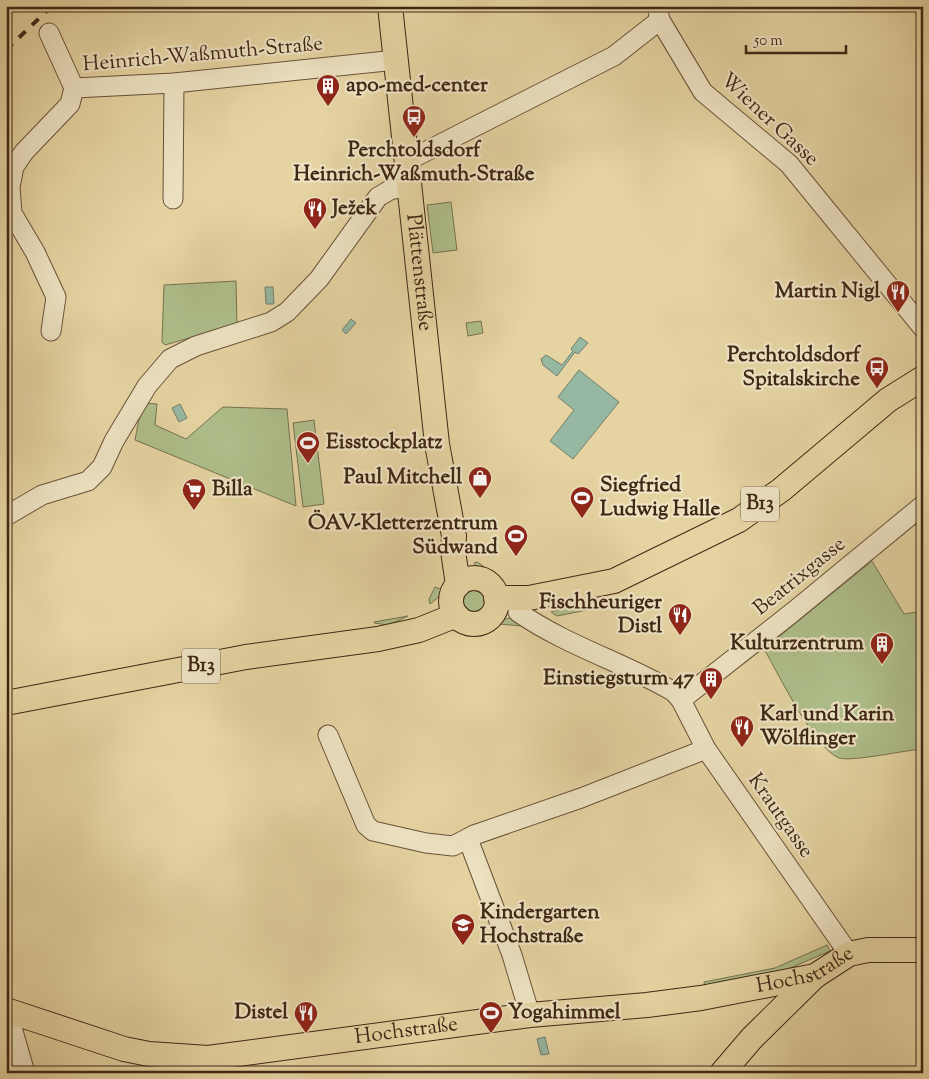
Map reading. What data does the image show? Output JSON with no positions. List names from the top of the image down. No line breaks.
{"streets":{"main road":["Plättenstraße","B13","Hochstraße"],"street":["Heinrich-Waßmuth-Straße","Wiener Gasse","Beatrixgasse","Krautgasse"]},"crossings":[["Heinrich-Waßmuth-Straße","Plättenstraße"],["Plättenstraße","B13"],["Beatrixgasse","Krautgasse"],["Krautgasse","Hochstraße"]],"places":{"building":["apo-med-center","Kulturzentrum","Einstiegsturm 47"],"bus stop":["Perchtoldsdorf Heinrich-Waßmuth-Straße","Perchtoldsdorf Spitalskirche"],"restaurant":["Ježek","Martin Nigl","Fischheuriger Distl","Karl und Karin Wölflinger","Distel"],"sports":["Eisstockplatz","Siegfried Ludwig Halle","ÖAV-Kletterzentrum Südwand","Yogahimmel"],"shop":["Paul Mitchell"],"supermarket":["Billa"],"school or university":["Kindergarten Hochstraße"]},"scale_bar":"50 m"}
